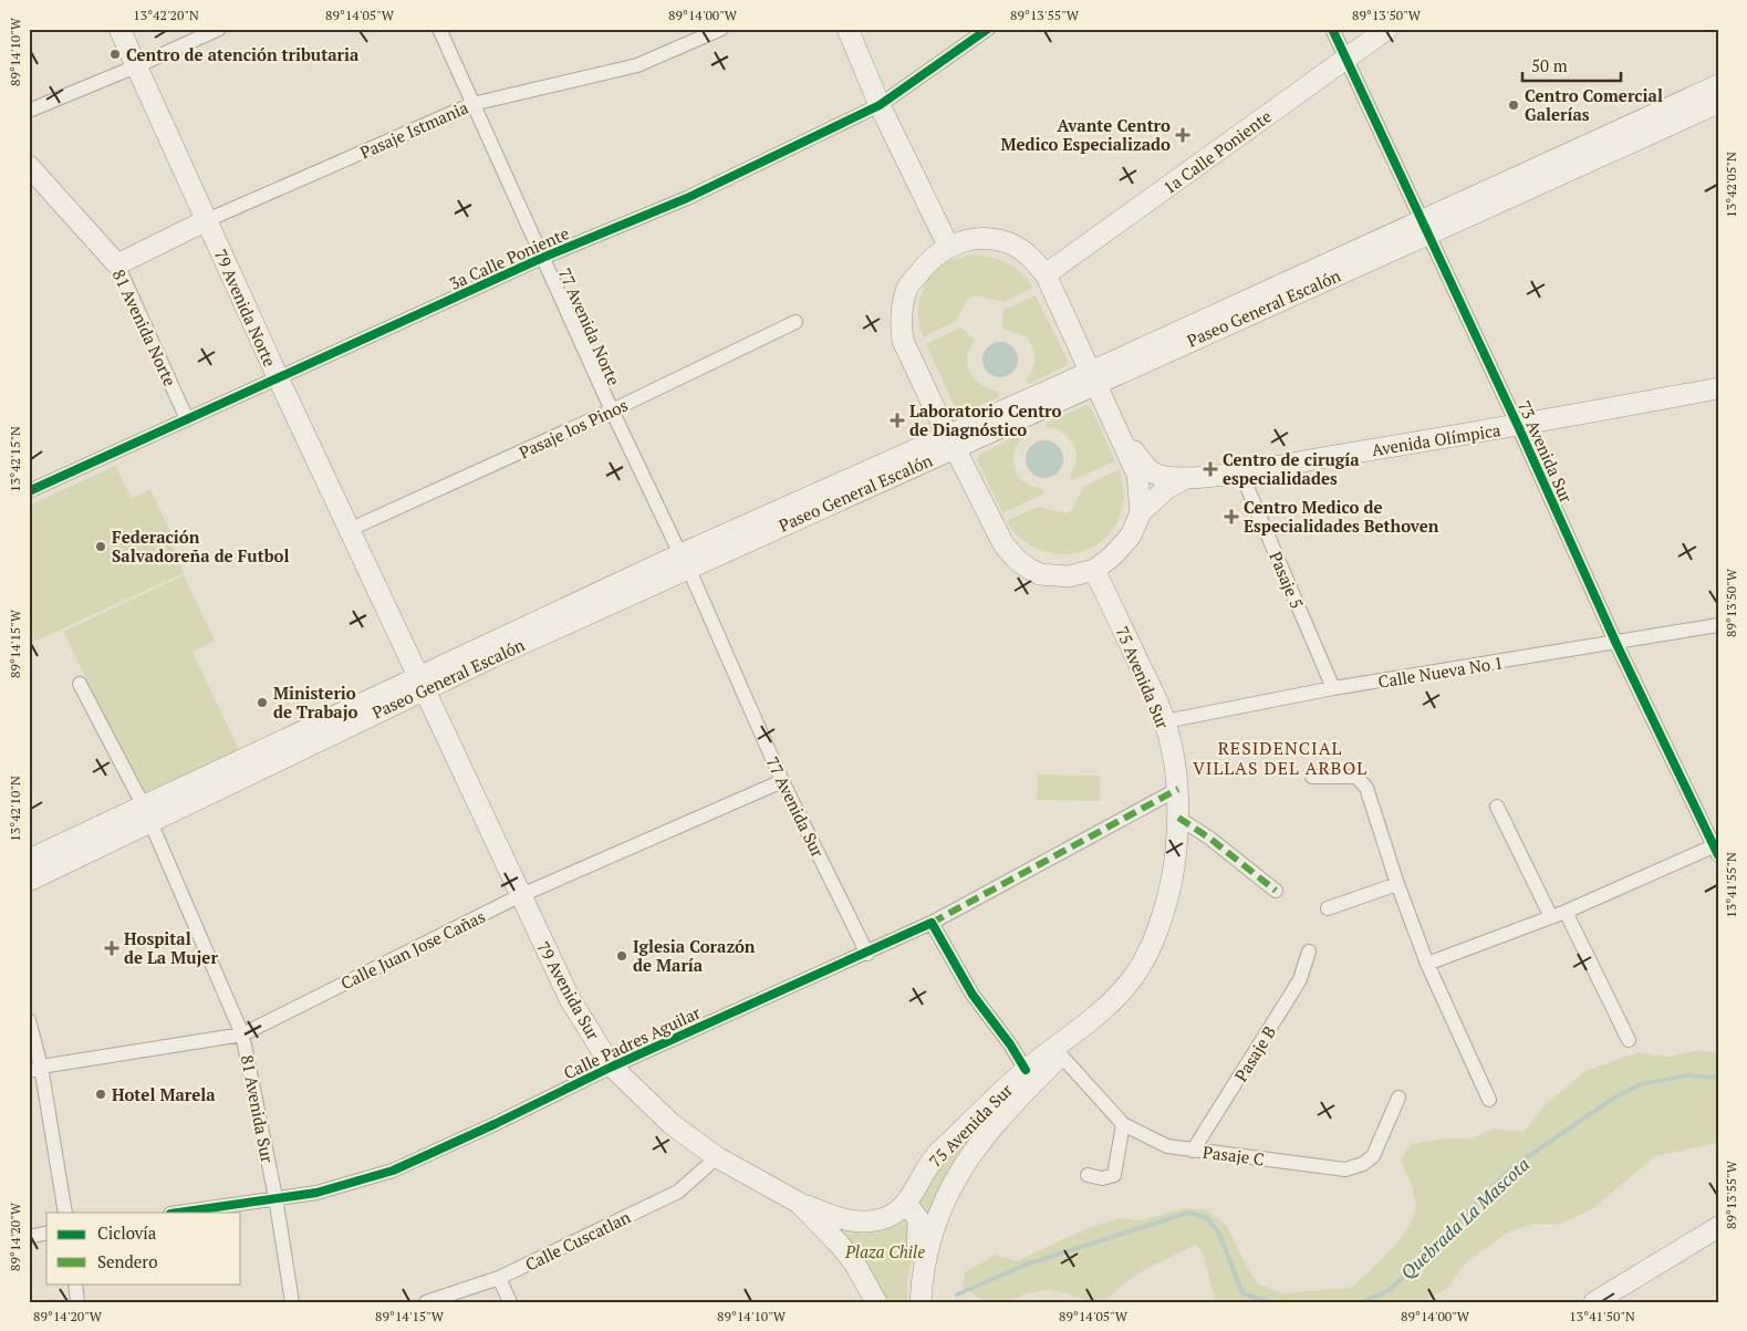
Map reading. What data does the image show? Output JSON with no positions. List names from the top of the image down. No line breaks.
{"streets":{"main road":["Pasaje Istmania","1a Calle Poniente","79 Avenida Norte","Paseo General Escalón","81 Avenida Norte","Avenida Olímpica","75 Avenida Sur","79 Avenida Sur"],"street":["3a Calle Poniente","77 Avenida Norte","Pasaje los Pinos","73 Avenida Sur","Pasaje 5","Calle Nueva No 1","77 Avenida Sur","Calle Juan Jose Cañas","Calle Padres Aguilar","Pasaje B","81 Avenida Sur","Pasaje C","Calle Cuscatlan"]},"crossings":[["Pasaje Istmania","79 Avenida Norte"],["Pasaje Istmania","77 Avenida Norte"],["Pasaje Istmania","81 Avenida Norte"],["1a Calle Poniente","Paseo General Escalón"],["1a Calle Poniente","73 Avenida Sur"],["3a Calle Poniente","79 Avenida Norte"],["3a Calle Poniente","77 Avenida Norte"],["3a Calle Poniente","81 Avenida Norte"],["79 Avenida Norte","Paseo General Escalón"],["79 Avenida Norte","Pasaje los Pinos"],["79 Avenida Norte","79 Avenida Sur"],["Paseo General Escalón","77 Avenida Norte"],["Paseo General Escalón","Avenida Olímpica"],["Paseo General Escalón","73 Avenida Sur"],["Paseo General Escalón","75 Avenida Sur"],["Paseo General Escalón","77 Avenida Sur"],["Paseo General Escalón","79 Avenida Sur"],["Paseo General Escalón","81 Avenida Sur"],["77 Avenida Norte","Pasaje los Pinos"],["77 Avenida Norte","77 Avenida Sur"],["Avenida Olímpica","73 Avenida Sur"],["Avenida Olímpica","Pasaje 5"],["Avenida Olímpica","75 Avenida Sur"],["73 Avenida Sur","Calle Nueva No 1"],["Pasaje 5","Calle Nueva No 1"],["Calle Nueva No 1","75 Avenida Sur"],["75 Avenida Sur","79 Avenida Sur"],["75 Avenida Sur","Calle Padres Aguilar"],["75 Avenida Sur","Pasaje C"],["77 Avenida Sur","Calle Juan Jose Cañas"],["77 Avenida Sur","Calle Padres Aguilar"],["Calle Juan Jose Cañas","79 Avenida Sur"],["Calle Juan Jose Cañas","81 Avenida Sur"],["79 Avenida Sur","Calle Padres Aguilar"],["79 Avenida Sur","Calle Cuscatlan"],["Calle Padres Aguilar","81 Avenida Sur"],["Pasaje B","Pasaje C"]],"districts":["RESIDENCIAL VILLAS DEL ARBOL"],"water":["Quebrada La Mascota"],"parks":["Plaza Chile"],"places":{"other":["Centro de atención tributaria","Centro Comercial Galerías","Federación Salvadoreña de Futbol","Ministerio de Trabajo","Iglesia Corazón de María","Hotel Marela"],"health":["Avante Centro Medico Especializado","Laboratorio Centro de Diagnóstico","Centro de cirugía especialidades","Centro Medico de Especialidades Bethoven","Hospital de La Mujer"]},"legend":["Ciclovía","Sendero"],"scale_bar":"50 m","coordinates":["13°42'20\"N","89°14'05\"W","89°14'00\"W","89°13'55\"W","89°13'50\"W","89°14'10\"W","13°42'05\"N","13°42'15\"N","89°14'15\"W","13°42'10\"N","13°41'55\"N","89°14'20\"W","13°41'50\"N"]}
